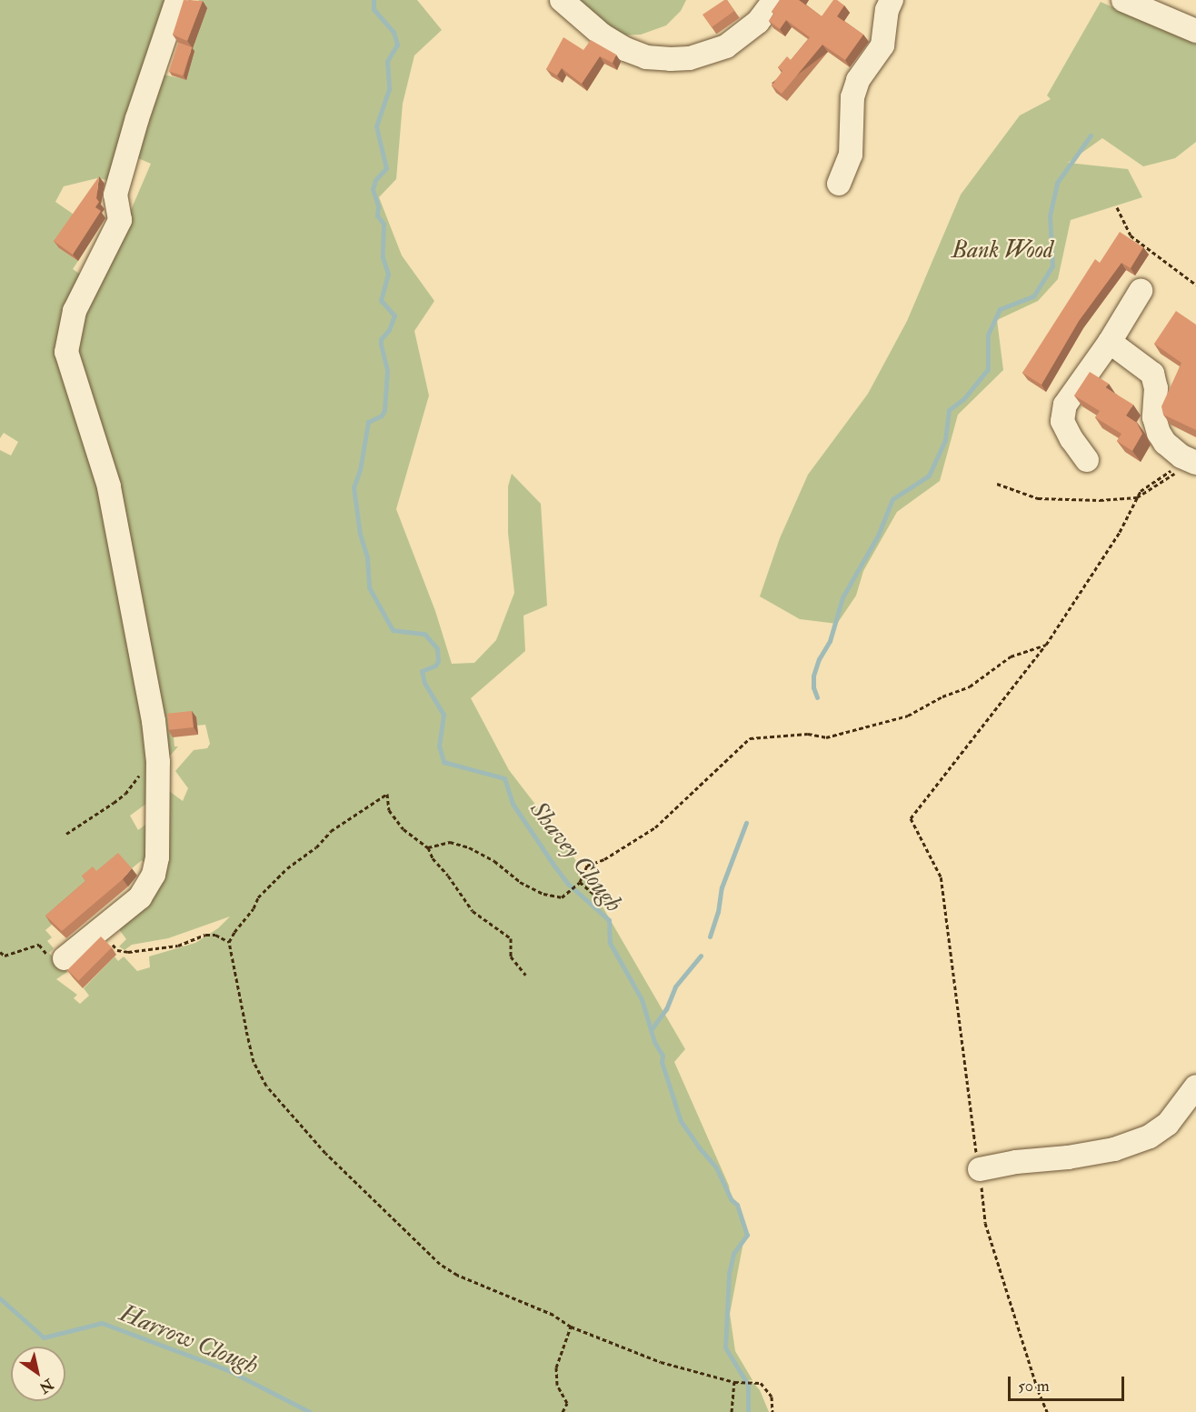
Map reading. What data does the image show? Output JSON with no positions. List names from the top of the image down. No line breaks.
{"water":["Shavey Clough","Harrow Clough"],"parks":["Bank Wood"],"scale_bar":"50 m","north":"bottom right"}
